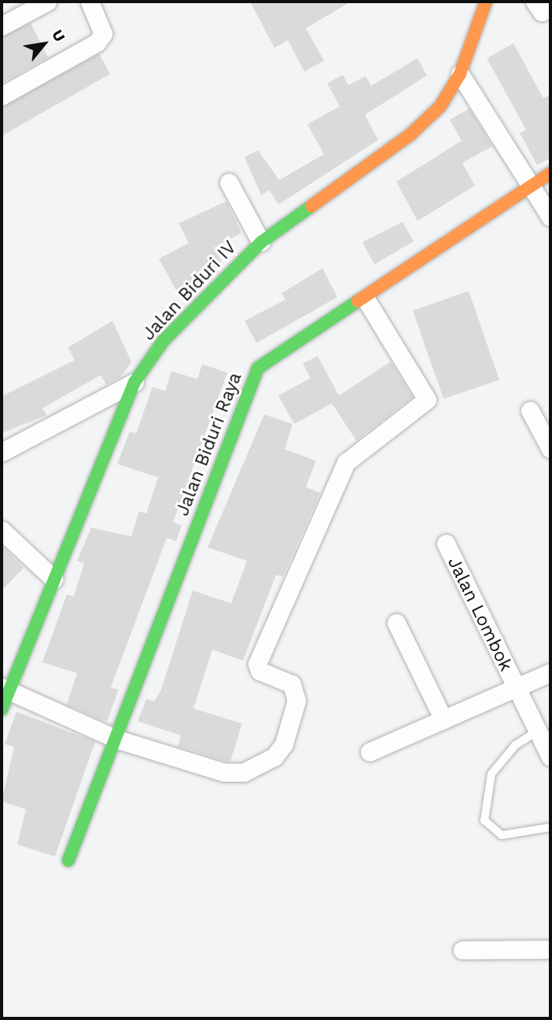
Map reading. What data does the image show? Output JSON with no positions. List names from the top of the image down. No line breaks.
{"streets":{"street":["Jalan Biduri IV","Jalan Biduri Raya","Jalan Lombok"]},"north":"top right"}
